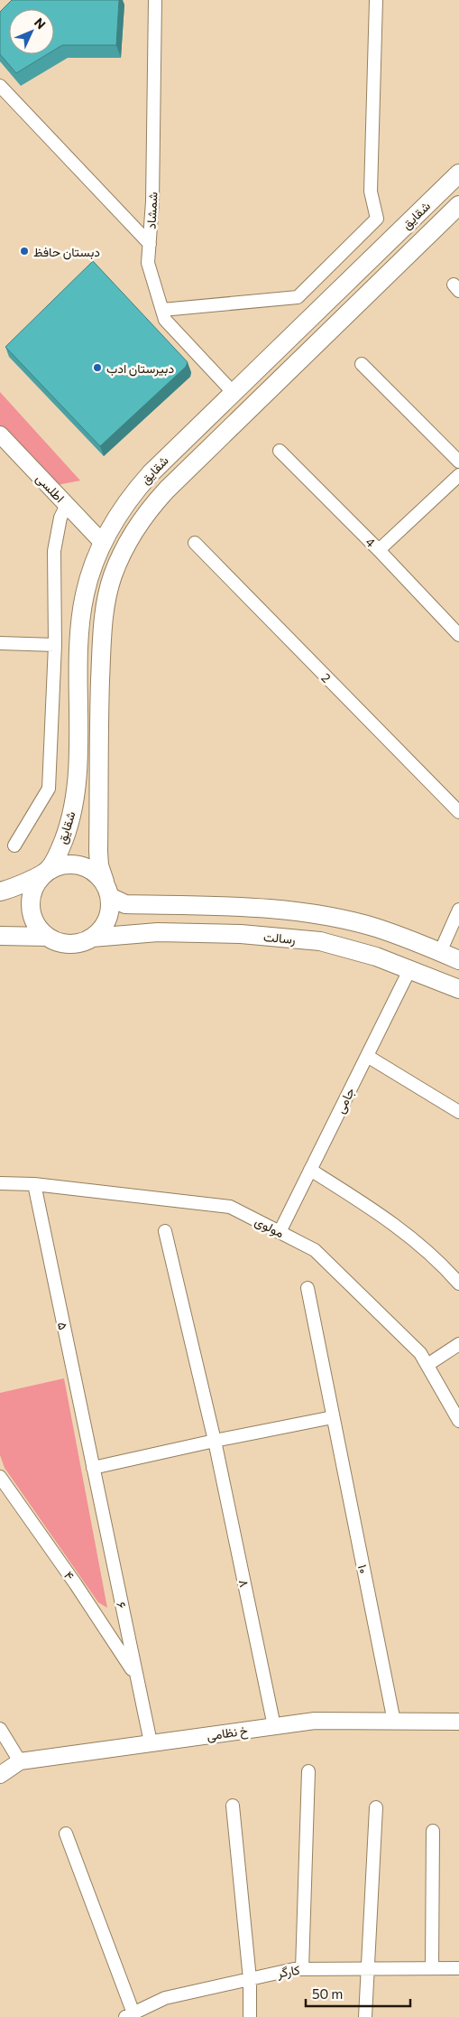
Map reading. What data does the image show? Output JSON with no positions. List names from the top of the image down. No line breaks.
{"streets":{"main road":["شقایق","رسالت"],"street":["شمشاد","اطلسی","4","2","جامی","مولوی","۵","۱۰","۴","۸","۶","خ نظامی","کارگر"]},"crossings":[["شمشاد","شقایق"],["شقایق","اطلسی"],["شقایق","رسالت"],["رسالت","جامی"],["جامی","مولوی"],["مولوی","۵"],["۵","۶"],["۱۰","خ نظامی"],["۴","۶"],["۸","خ نظامی"],["۶","خ نظامی"]],"places":["دبستان حافظ","دبیرستان ادب"],"scale_bar":"50 m","north":"top right"}
